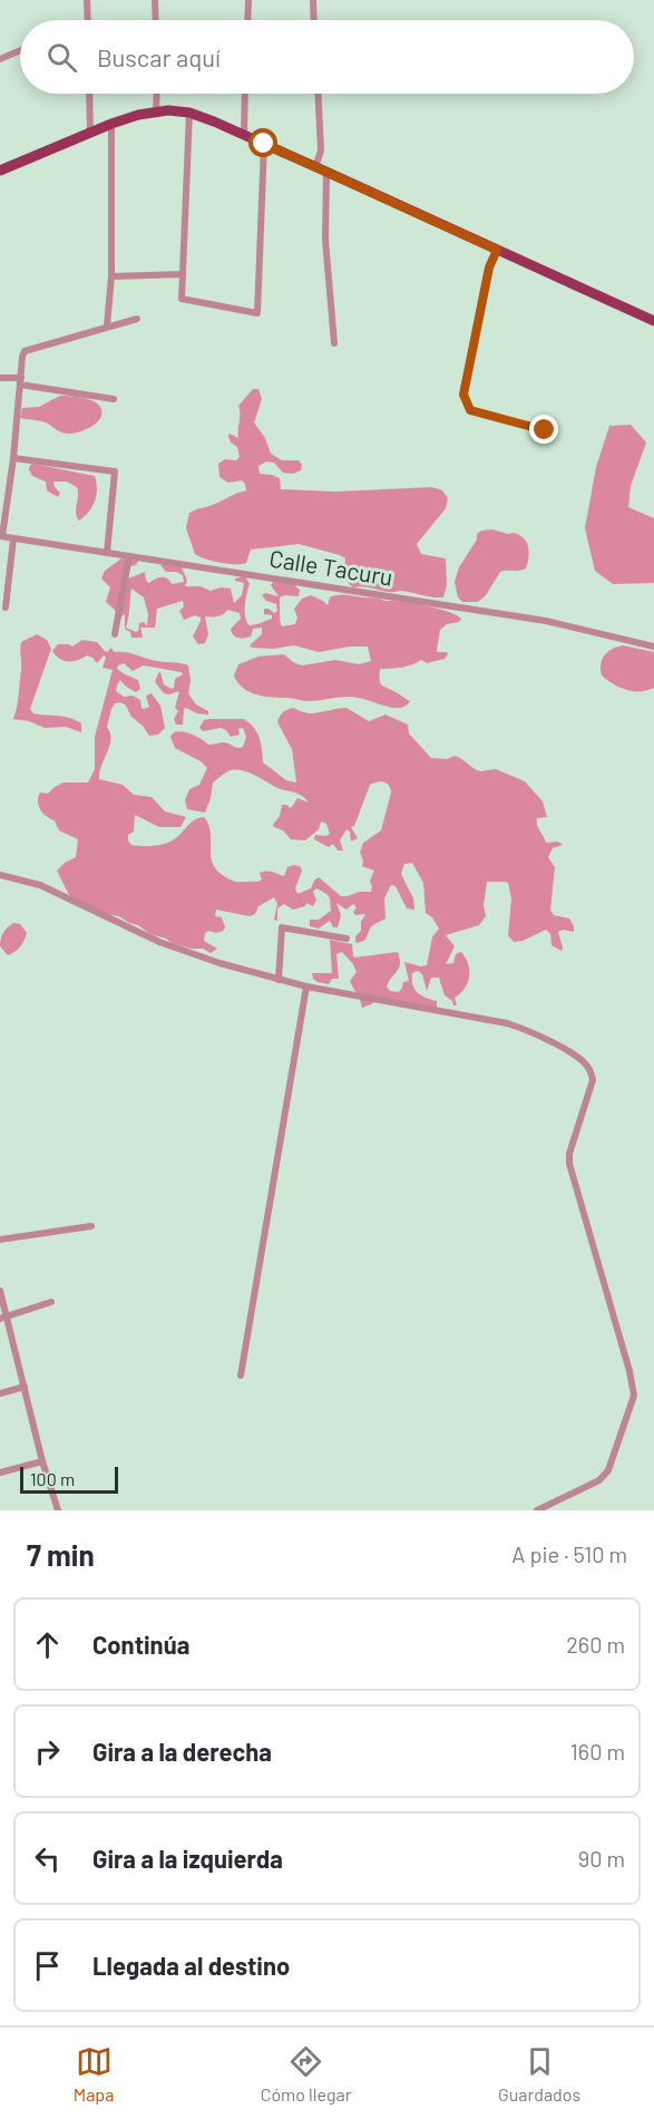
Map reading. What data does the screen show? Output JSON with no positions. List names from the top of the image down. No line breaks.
{"streets":{"street":["Calle Tacuru"]},"scale_bar":"100 m","page":{"search":"Buscar aquí","scale":"100 m","heading":["7 min","A pie · 510 m"],"list":[["Continúa","260 m"],["Gira a la derecha","160 m"],["Gira a la izquierda","90 m"],"Llegada al destino"],"nav":["Mapa","Cómo llegar","Guardados"]}}
